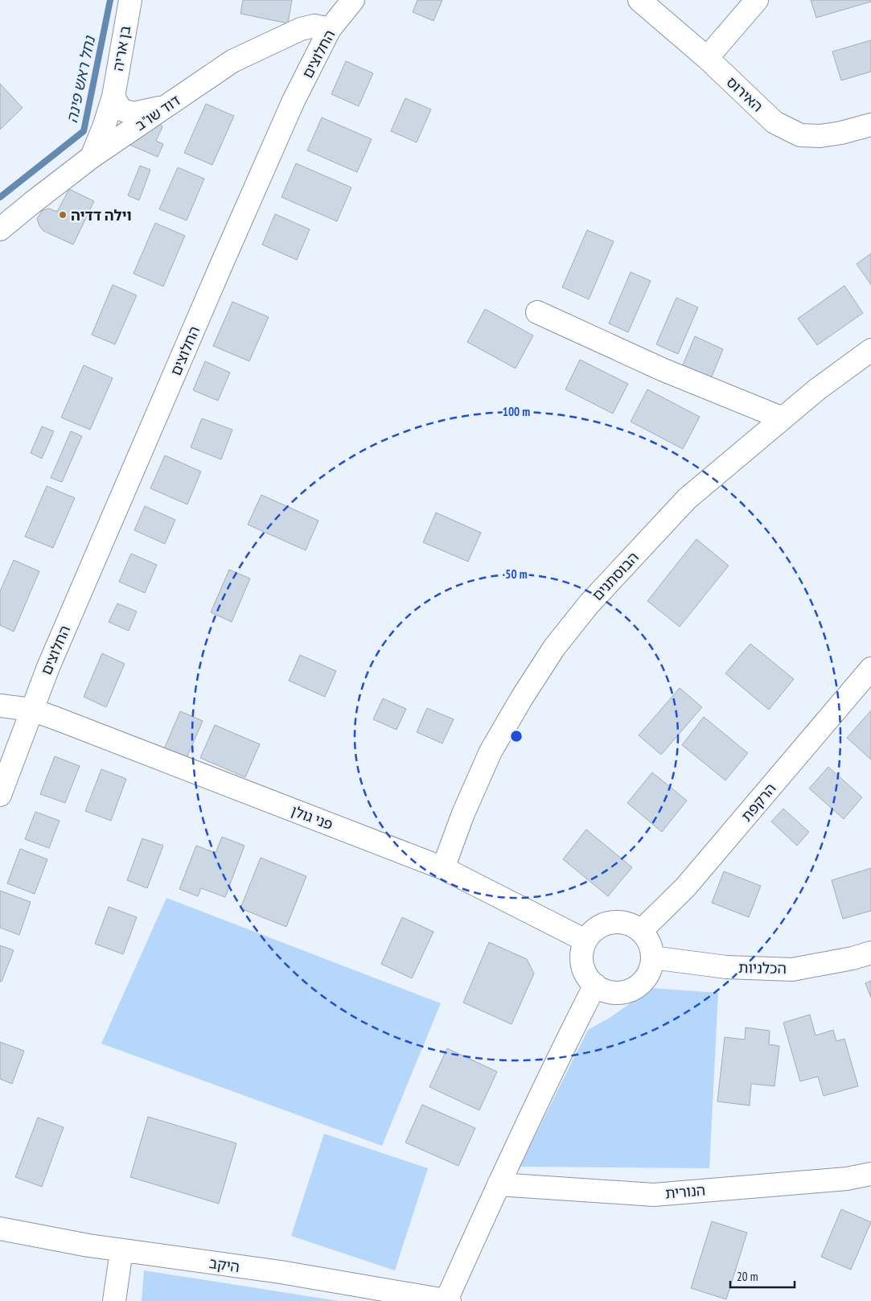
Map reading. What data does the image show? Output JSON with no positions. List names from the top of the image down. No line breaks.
{"streets":{"street":["בן אריה","החלוצים","האירוס","דוד שו\"ב","הבוסתנים","הרקפת","פני גולן","הכלניות","הנורית","היקב"]},"crossings":[["בן אריה","דוד שו\"ב"],["החלוצים","דוד שו\"ב"],["החלוצים","פני גולן"],["הבוסתנים","פני גולן"],["הרקפת","פני גולן"],["הרקפת","הכלניות"],["פני גולן","הכלניות"]],"water":["נחל ראש פינה"],"places":["וילה דדיה"],"scale_bar":"20 m","rings":["100 m","50 m"]}
